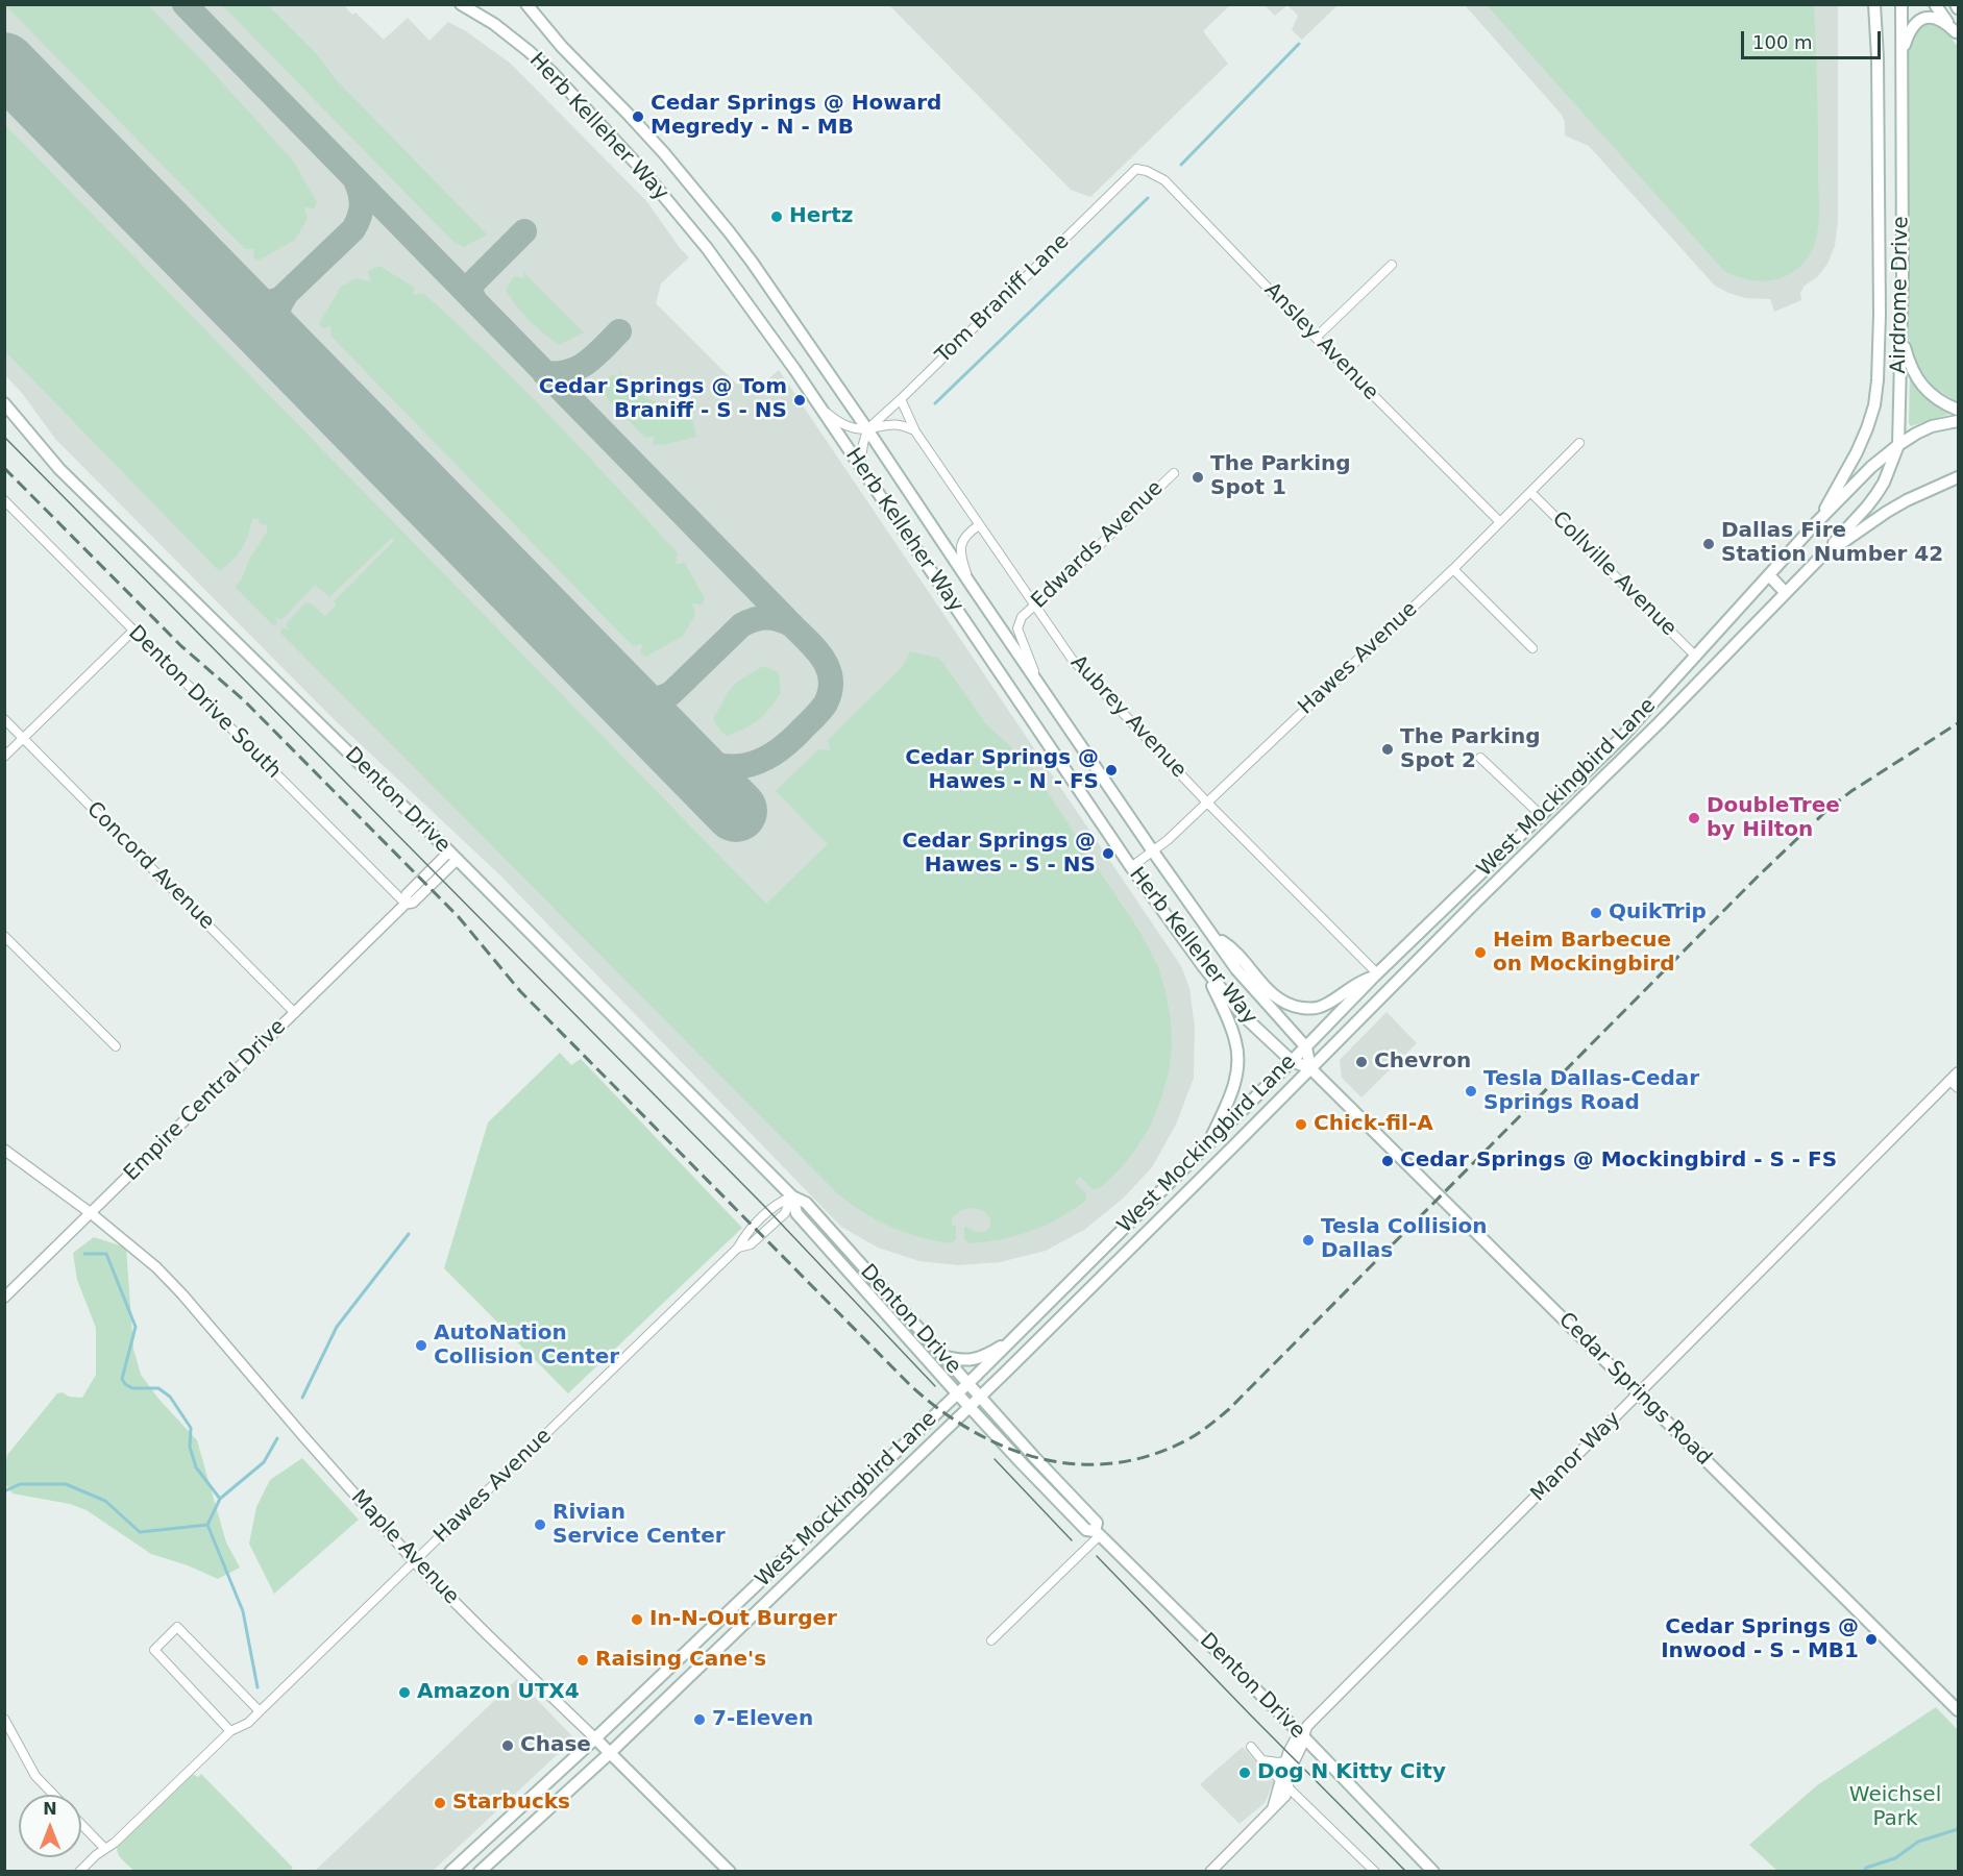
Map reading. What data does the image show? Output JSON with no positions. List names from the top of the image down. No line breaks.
{"streets":{"main road":["Herb Kelleher Way","Airdrome Drive","West Mockingbird Lane","Denton Drive","Cedar Springs Road","Maple Avenue"],"street":["Tom Braniff Lane","Ansley Avenue","Edwards Avenue","Collville Avenue","Hawes Avenue","Denton Drive South","Aubrey Avenue","Concord Avenue","Empire Central Drive","Manor Way"]},"crossings":[["Herb Kelleher Way","Tom Braniff Lane"],["Herb Kelleher Way","Edwards Avenue"],["Herb Kelleher Way","Hawes Avenue"],["Herb Kelleher Way","West Mockingbird Lane"],["Herb Kelleher Way","Cedar Springs Road"],["Airdrome Drive","West Mockingbird Lane"],["Tom Braniff Lane","Ansley Avenue"],["Tom Braniff Lane","Aubrey Avenue"],["Ansley Avenue","Hawes Avenue"],["Edwards Avenue","Aubrey Avenue"],["Collville Avenue","Hawes Avenue"],["Collville Avenue","West Mockingbird Lane"],["Hawes Avenue","Aubrey Avenue"],["Hawes Avenue","Denton Drive"],["Hawes Avenue","Maple Avenue"],["Denton Drive South","Empire Central Drive"],["Aubrey Avenue","West Mockingbird Lane"],["West Mockingbird Lane","Denton Drive"],["West Mockingbird Lane","Cedar Springs Road"],["West Mockingbird Lane","Maple Avenue"],["Denton Drive","Empire Central Drive"],["Denton Drive","Manor Way"],["Concord Avenue","Empire Central Drive"],["Empire Central Drive","Maple Avenue"],["Cedar Springs Road","Manor Way"]],"parks":["Weichsel Park"],"places":["Cedar Springs @ Howard Megredy - N - MB","Hertz","Cedar Springs @ Tom Braniff - S - NS","The Parking Spot 1","Dallas Fire Station Number 42","The Parking Spot 2","Cedar Springs @ Hawes - N - FS","DoubleTree by Hilton","Cedar Springs @ Hawes - S - NS","QuikTrip","Heim Barbecue on Mockingbird","Chevron","Tesla Dallas-Cedar Springs Road","Chick-fil-A","Cedar Springs @ Mockingbird - S - FS","Tesla Collision Dallas","AutoNation Collision Center","Rivian Service Center","In-N-Out Burger","Cedar Springs @ Inwood - S - MB1","Raising Cane's","Amazon UTX4","7-Eleven","Chase","Dog N Kitty City","Starbucks"],"scale_bar":"100 m","north":"top"}
